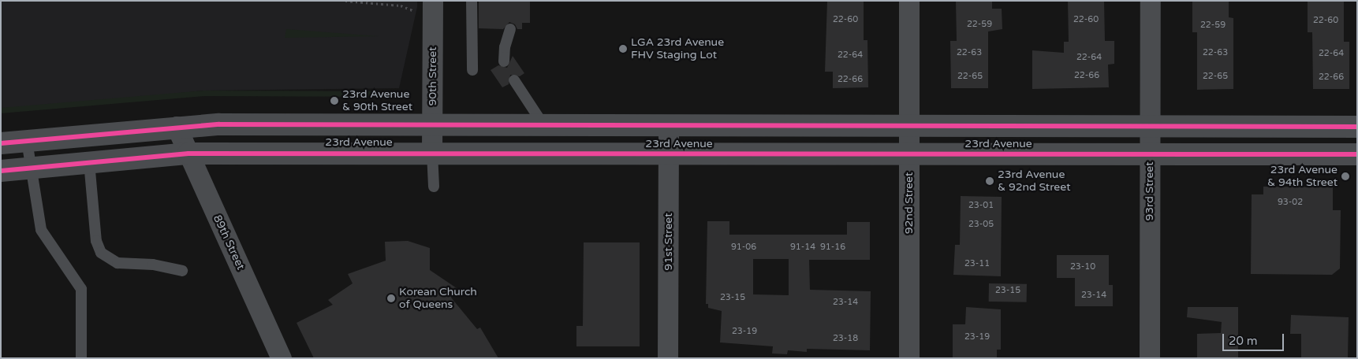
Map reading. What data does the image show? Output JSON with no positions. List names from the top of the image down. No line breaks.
{"streets":{"street":["90th Street","23rd Avenue","93rd Street","92nd Street","91st Street","89th Street"]},"crossings":[["90th Street","23rd Avenue"],["23rd Avenue","93rd Street"],["23rd Avenue","92nd Street"],["23rd Avenue","91st Street"],["23rd Avenue","89th Street"]],"places":["LGA 23rd Avenue FHV Staging Lot","23rd Avenue & 90th Street","23rd Avenue & 94th Street","23rd Avenue & 92nd Street","Korean Church of Queens"],"house_numbers":["22-60","22-60","22-60","22-59","22-59","22-63","22-63","22-64","22-64","22-64","22-66","22-65","22-65","22-66","22-66","93-02","23-01","23-05","91-06","91-14","91-16","23-11","23-10","23-15","23-14","23-15","23-14","23-19","23-19","23-18"],"scale_bar":"20 m"}
